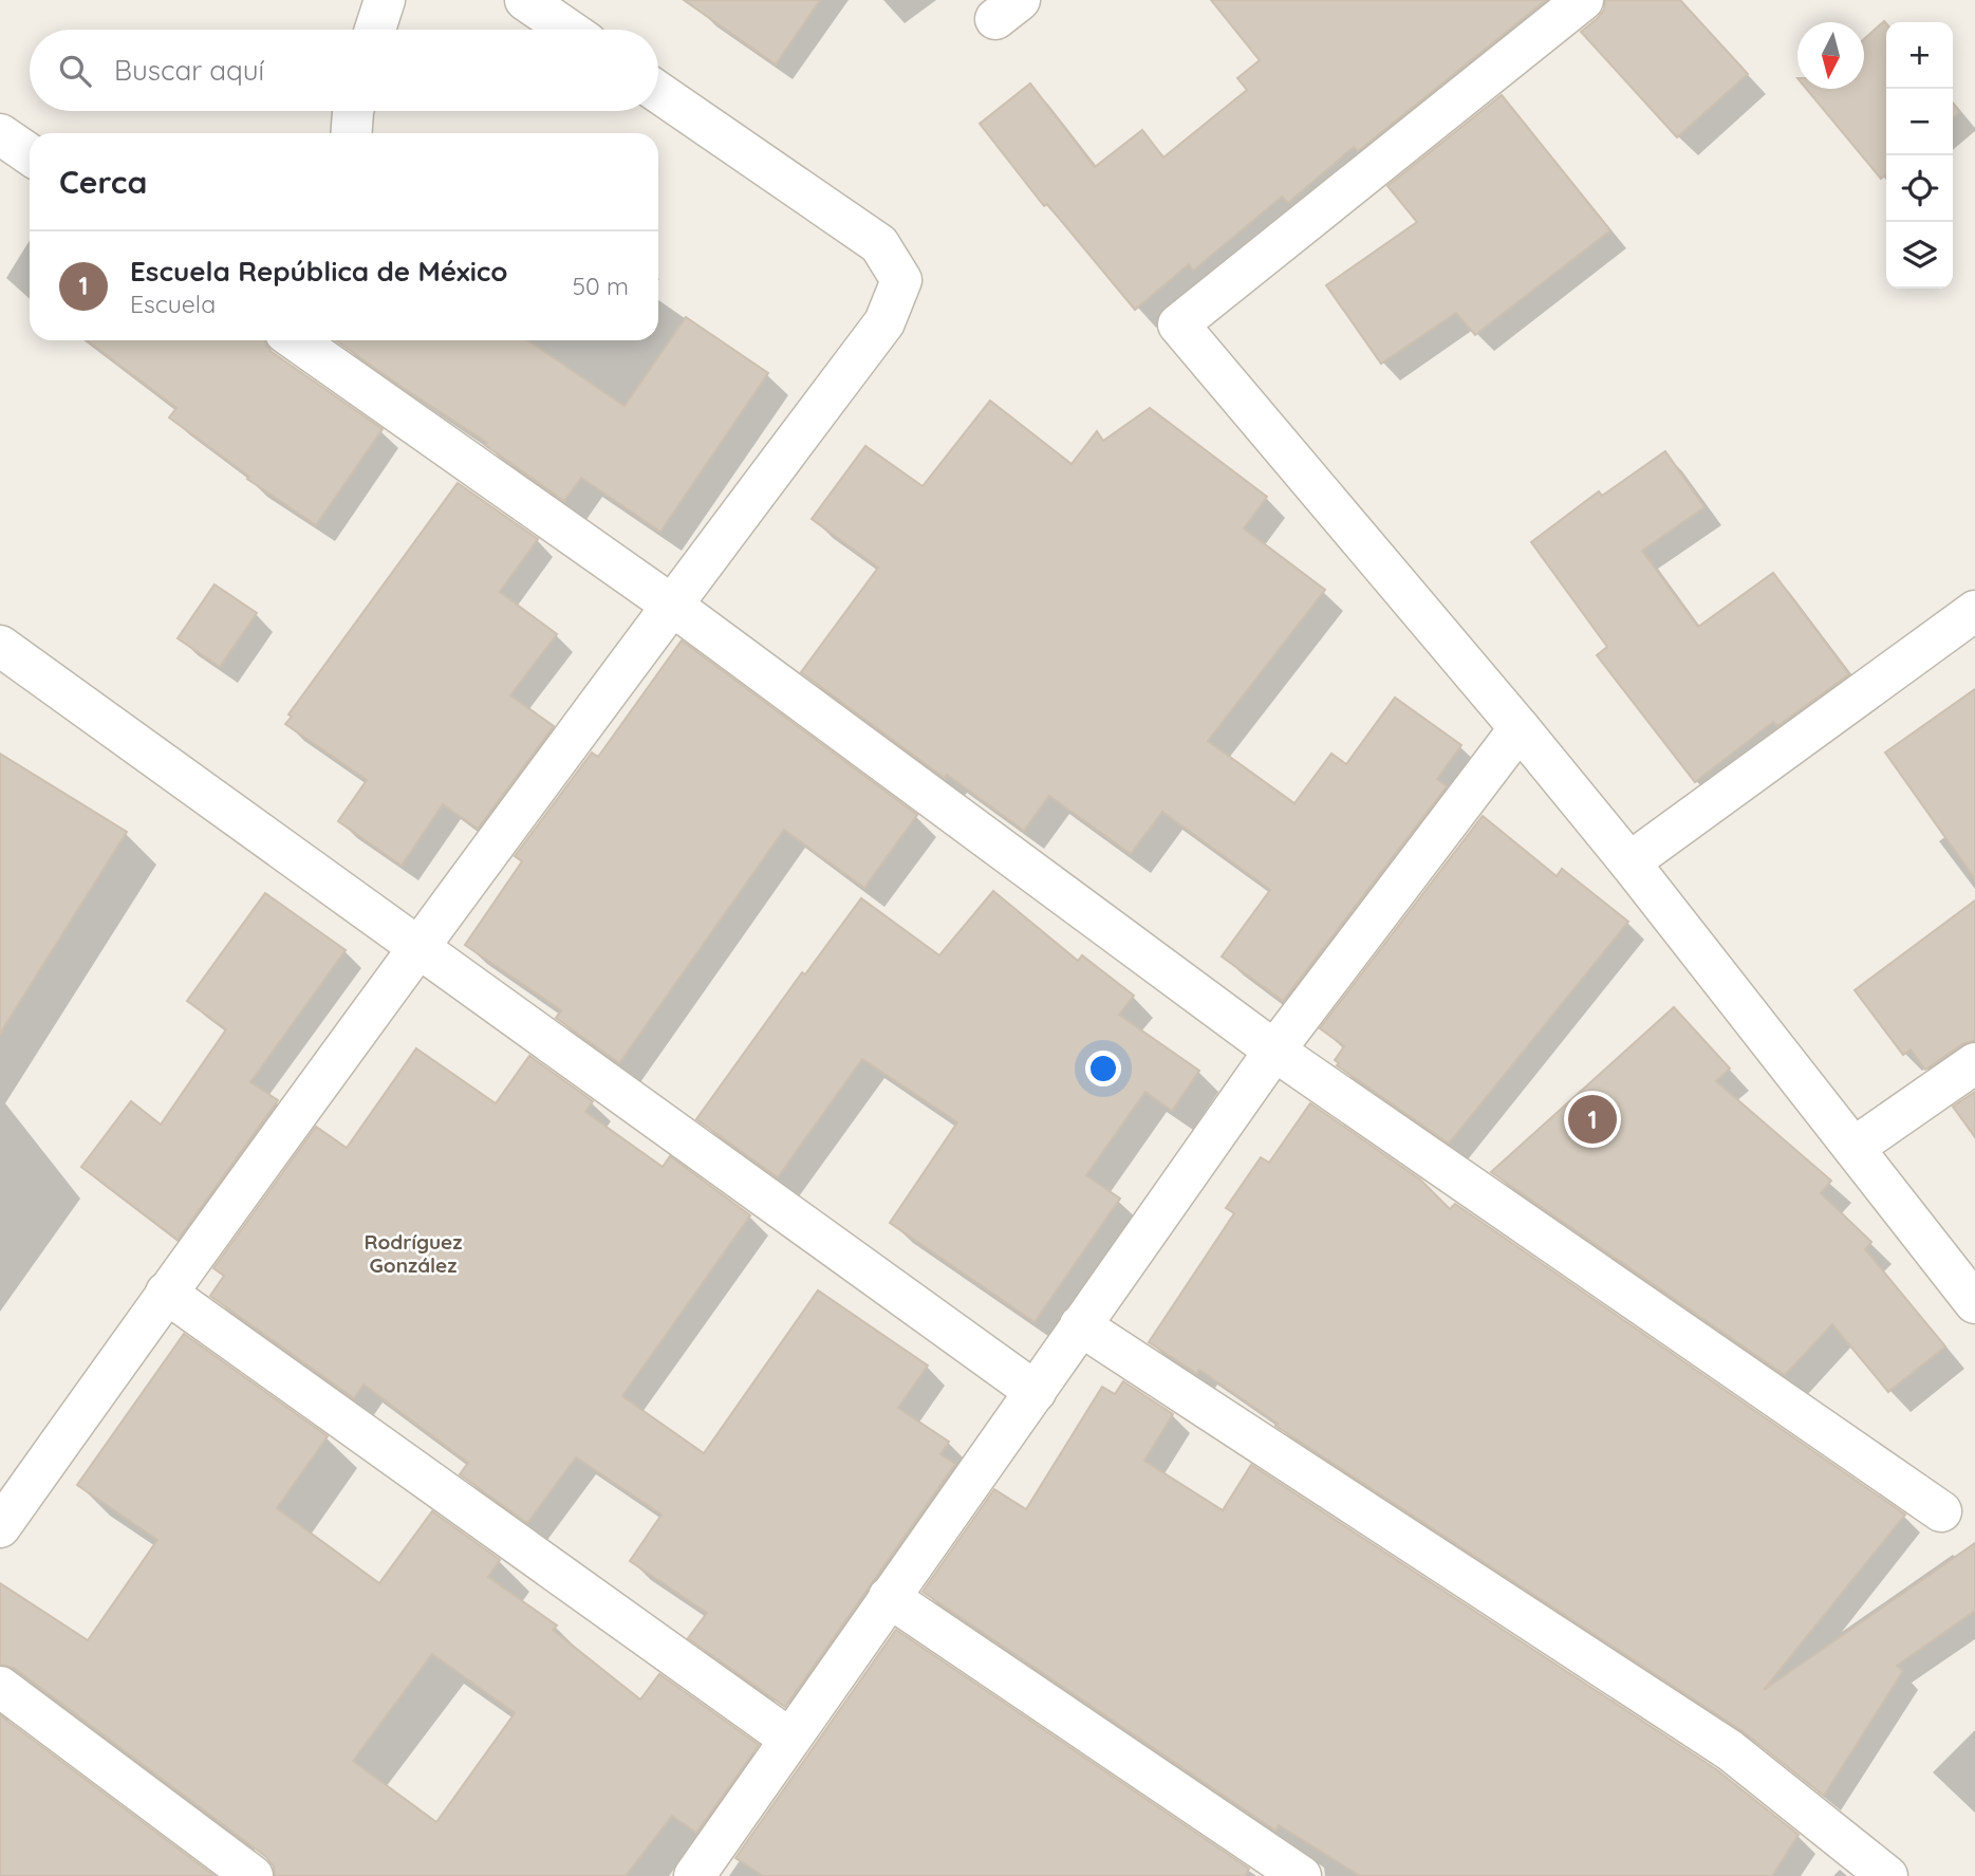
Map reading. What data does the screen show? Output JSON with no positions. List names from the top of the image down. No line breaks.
{"districts":["Rodríguez González"],"north":"bottom","page":{"map_buttons":["+","−"],"search":"Buscar aquí","heading":"Cerca","list":[{"mark":"1","name":"Escuela República de México","note":"Escuela","value":"50 m"}],"pins":"1"}}
